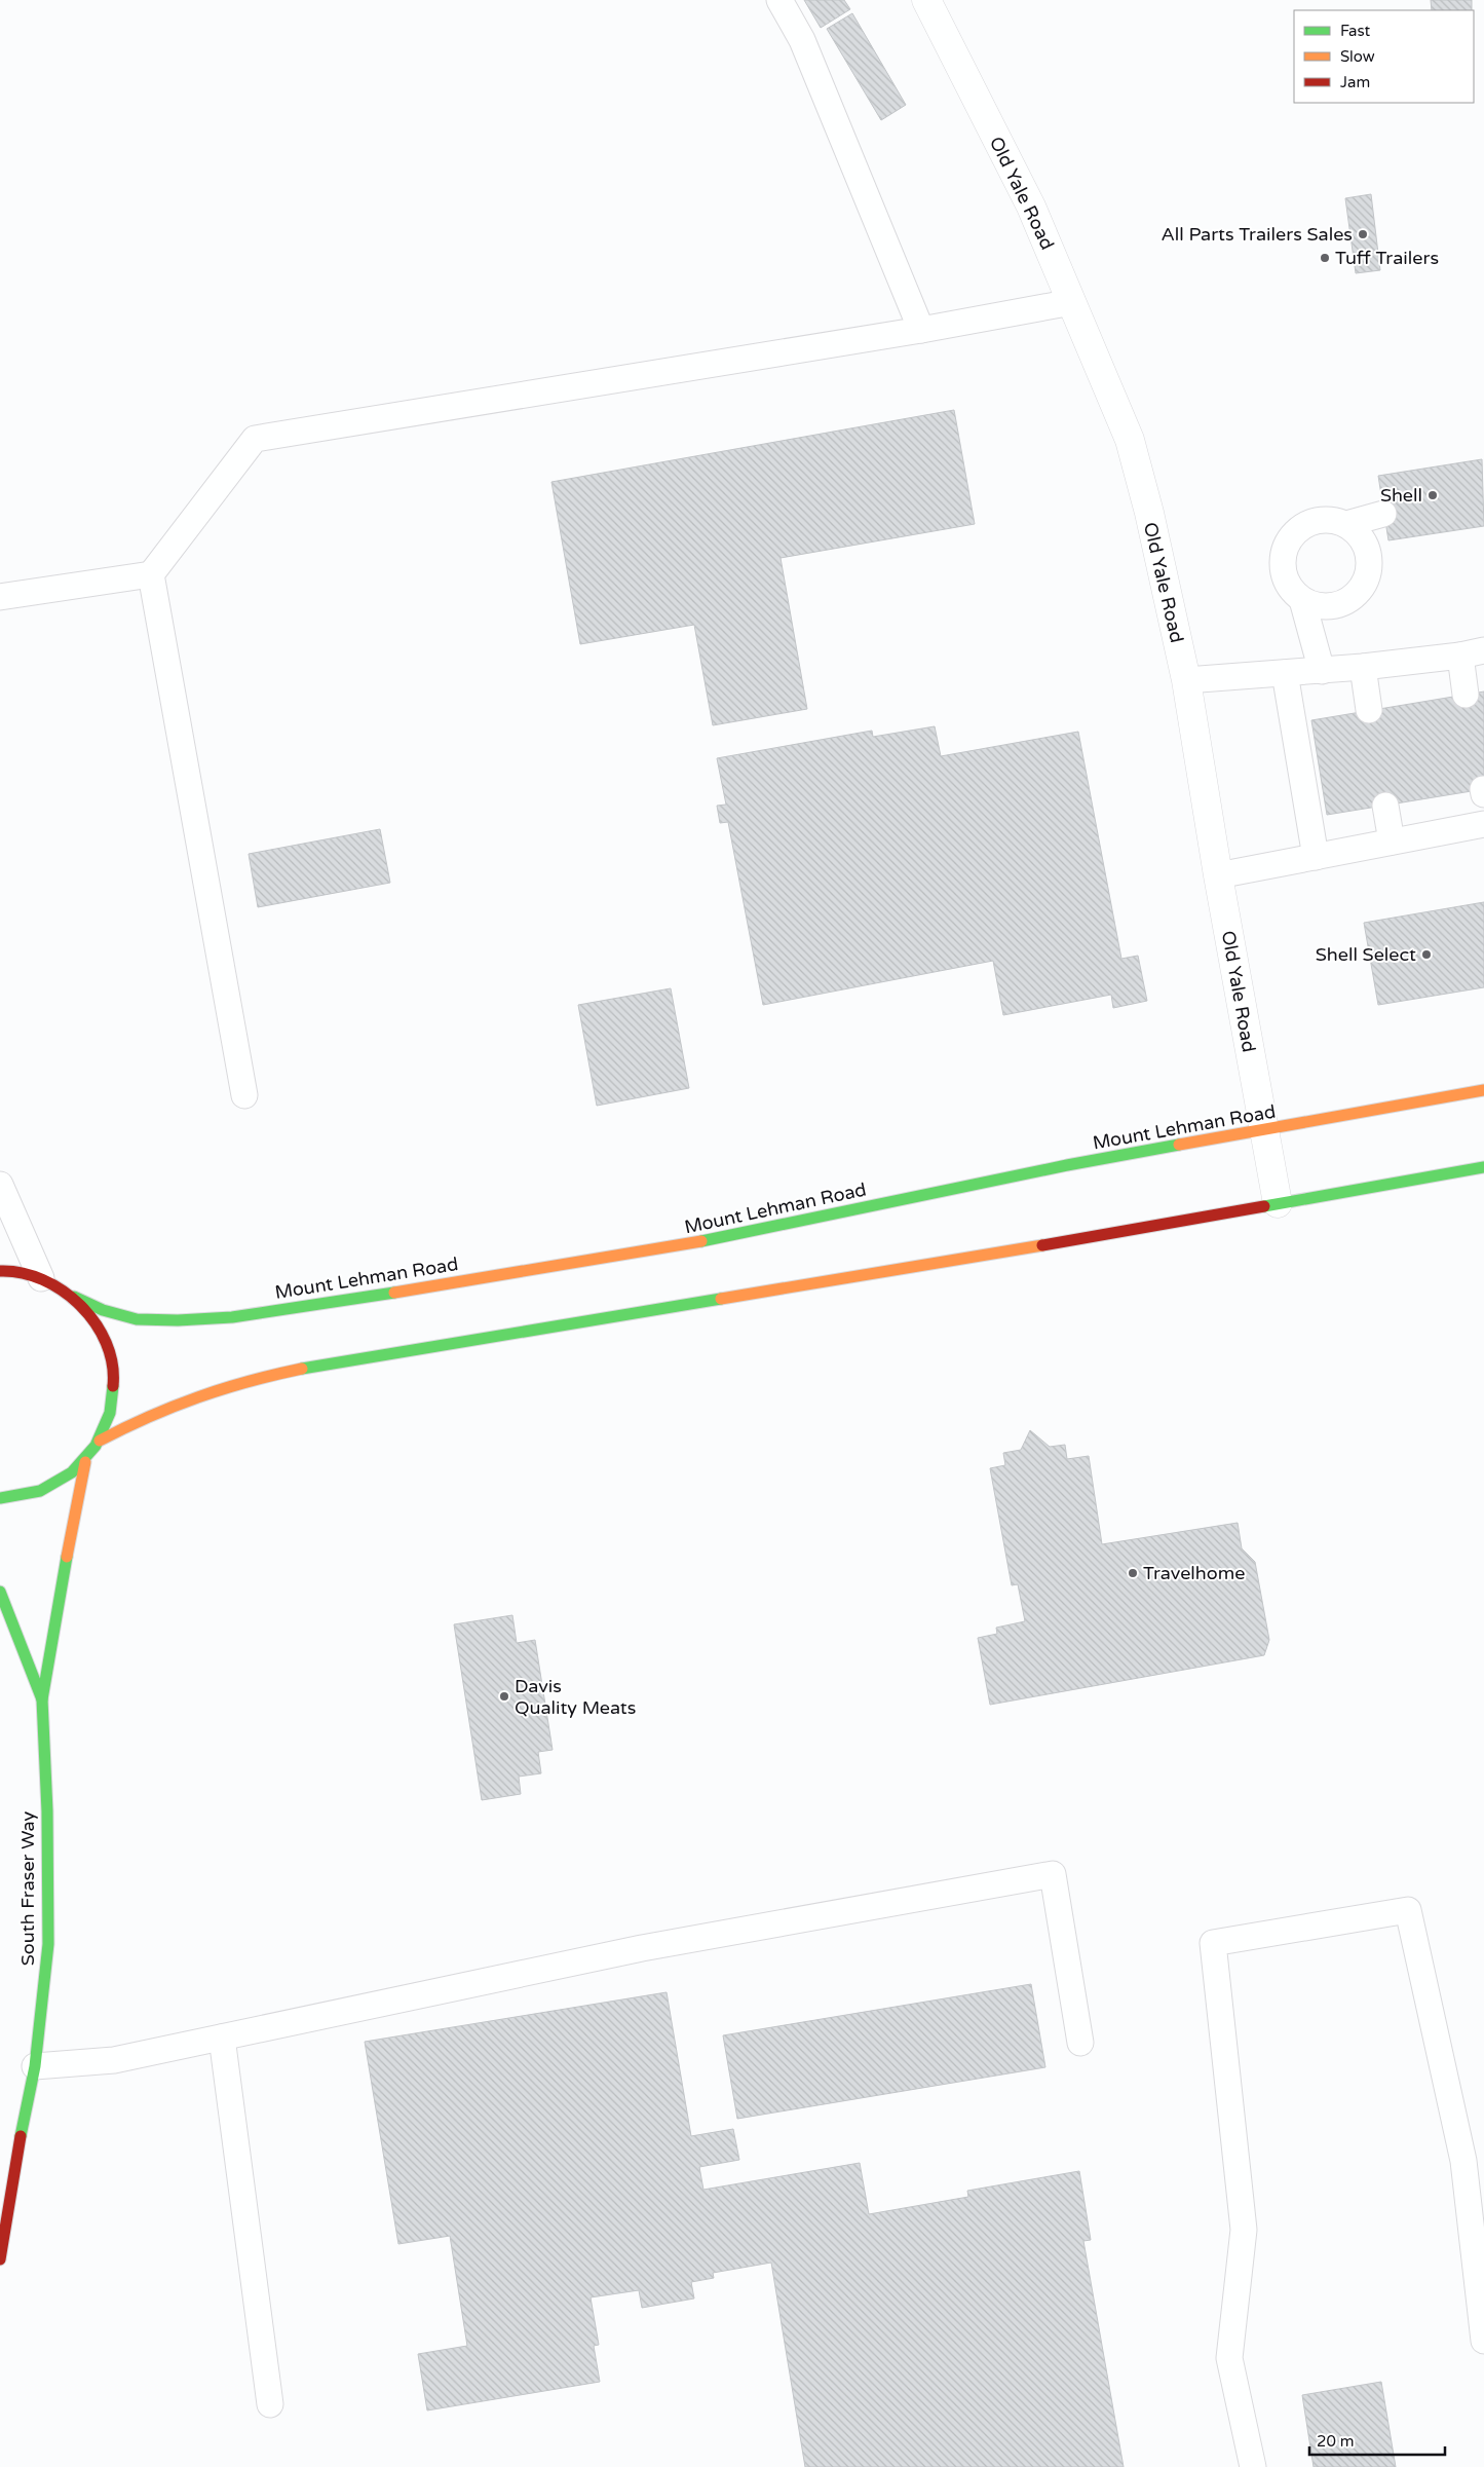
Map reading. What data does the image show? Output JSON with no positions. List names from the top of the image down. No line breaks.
{"streets":{"main road":["Mount Lehman Road","South Fraser Way"],"street":["Old Yale Road"]},"crossings":[["Old Yale Road","Mount Lehman Road"]],"places":["All Parts Trailers Sales","Tuff Trailers","Shell","Shell Select","Travelhome","Davis Quality Meats"],"legend":["Fast","Slow","Jam"],"scale_bar":"20 m"}
